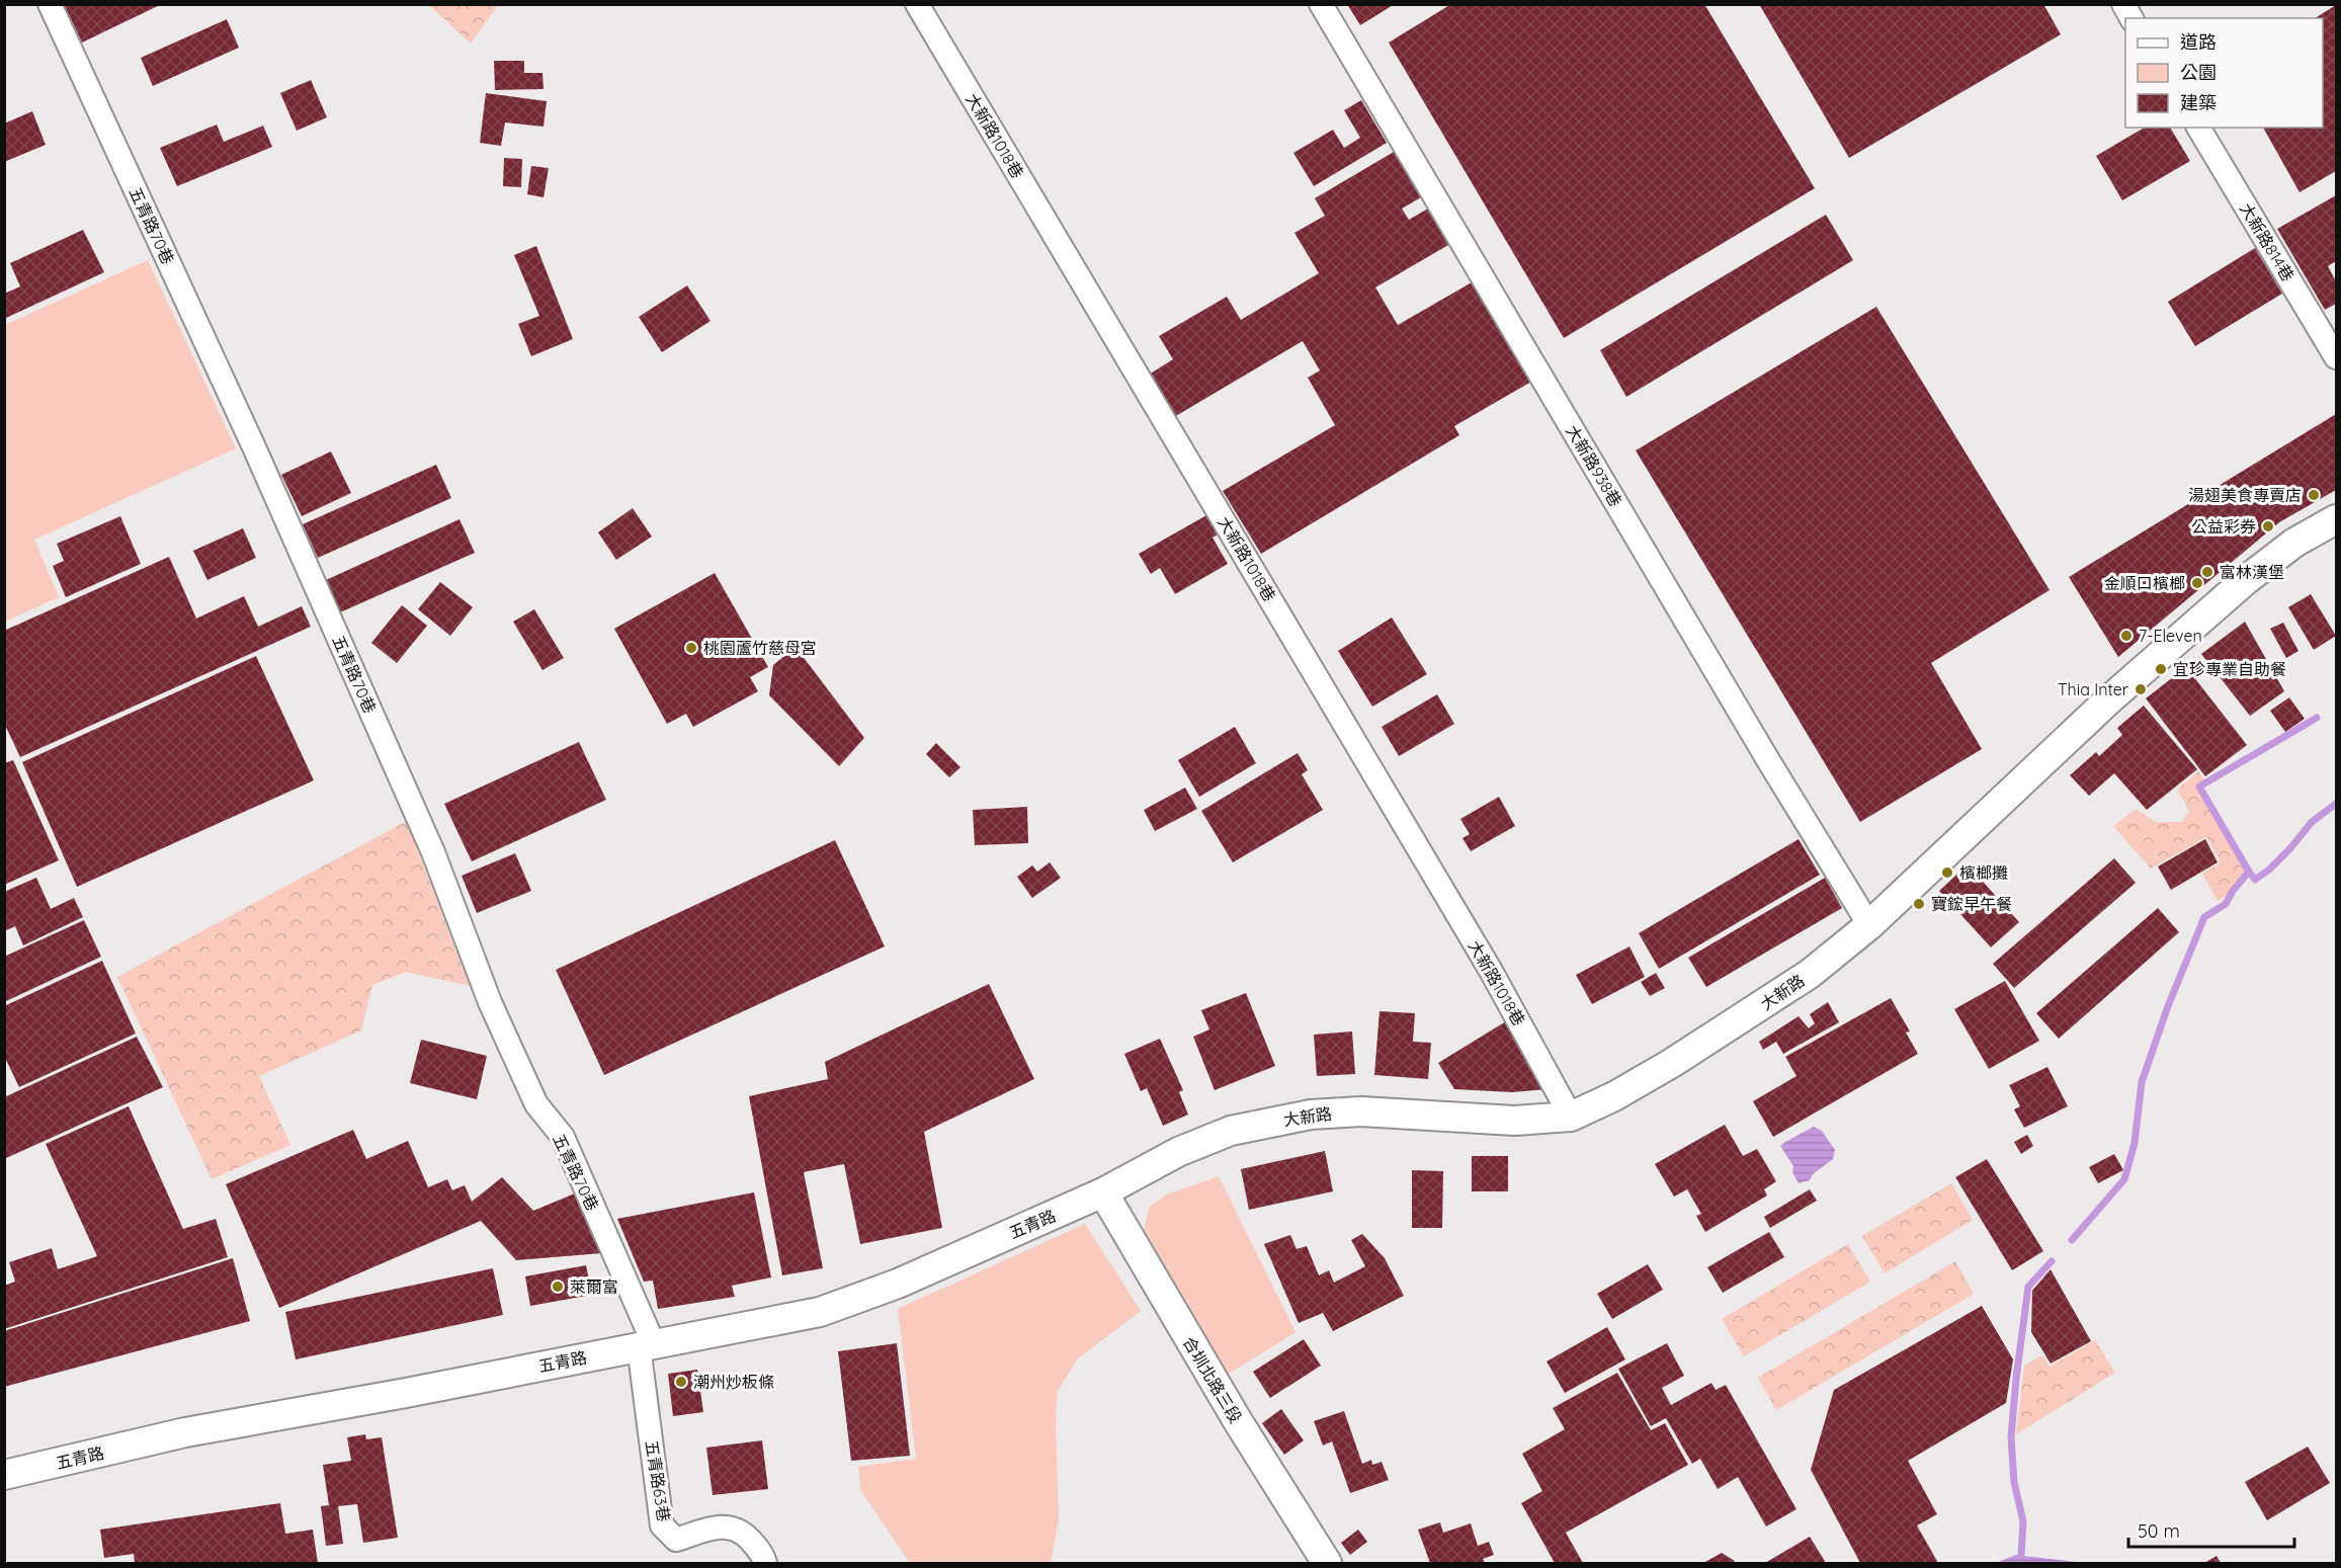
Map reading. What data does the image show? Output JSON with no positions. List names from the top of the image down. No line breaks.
{"streets":{"street":["大新路1018巷","五青路70巷","大新路814巷","大新路938巷","大新路","五青路","合圳北路三段","五青路63巷"]},"crossings":[["大新路1018巷","大新路"],["五青路70巷","五青路"],["五青路70巷","五青路63巷"],["大新路938巷","大新路"],["大新路","五青路"],["大新路","合圳北路三段"],["五青路","合圳北路三段"],["五青路","五青路63巷"]],"places":["湯翅美食專賣店","公益彩券","富林漢堡","金順口檳榔","7-Eleven","桃園蘆竹慈母宮","宜珍專業自助餐","Thia Inter","檳榔攤","寶鋐早午餐","萊爾富","潮州炒板條"],"legend":["道路","公園","建築"],"scale_bar":"50 m"}
